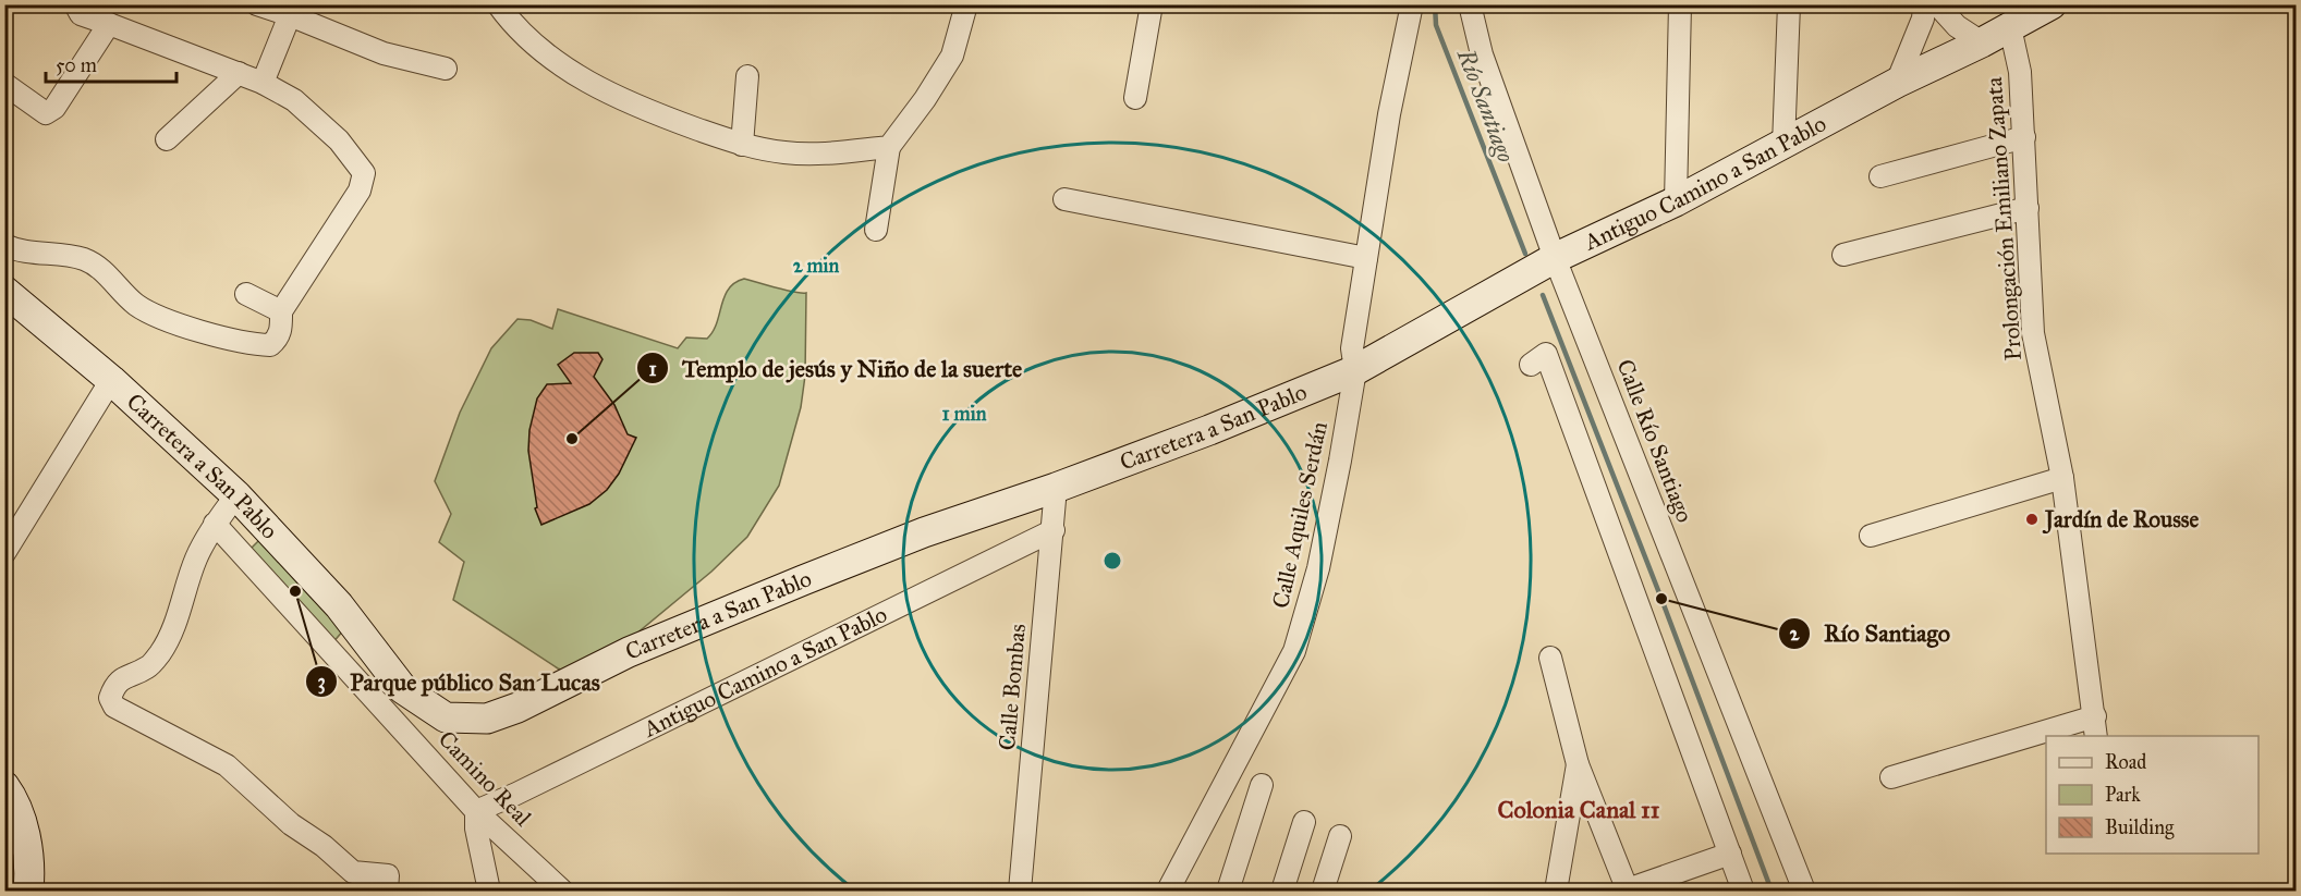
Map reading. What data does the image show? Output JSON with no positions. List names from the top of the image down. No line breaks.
{"streets":{"main road":["Antiguo Camino a San Pablo","Carretera a San Pablo"],"street":["Prolongación Emiliano Zapata","Calle Río Santiago","Calle Aquiles Serdán","Calle Bombas","Camino Real"]},"crossings":[["Antiguo Camino a San Pablo","Prolongación Emiliano Zapata"],["Antiguo Camino a San Pablo","Carretera a San Pablo"],["Antiguo Camino a San Pablo","Calle Río Santiago"],["Antiguo Camino a San Pablo","Calle Bombas"],["Antiguo Camino a San Pablo","Camino Real"],["Carretera a San Pablo","Calle Río Santiago"],["Carretera a San Pablo","Calle Aquiles Serdán"],["Carretera a San Pablo","Calle Bombas"]],"districts":["Colonia Canal 11"],"water":["Río Santiago"],"places":["Templo de jesús y Niño de la suerte","Jardín de Rousse","Parque público San Lucas","Río Santiago"],"legend":["Road","Park","Building"],"scale_bar":"50 m","rings":["2 min","1 min"]}
